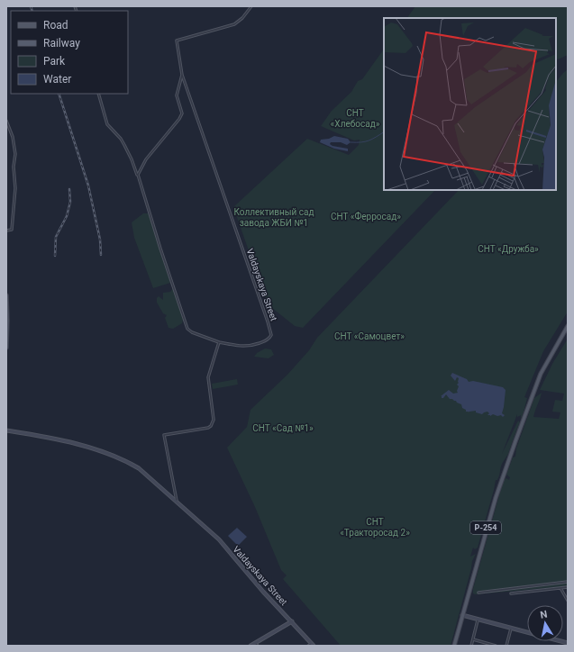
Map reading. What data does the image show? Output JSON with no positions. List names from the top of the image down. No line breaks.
{"streets":{"main road":["Р-254"],"street":["Valdayskaya Street"]},"parks":["СНТ «Хлебосад»","Коллективный сад завода ЖБИ №1","СНТ «Ферросад»","СНТ «Дружба»","СНТ «Самоцвет»","СНТ «Сад №1»","СНТ «Тракторосад 2»"],"legend":["Road","Railway","Park","Water"],"north":"top"}
